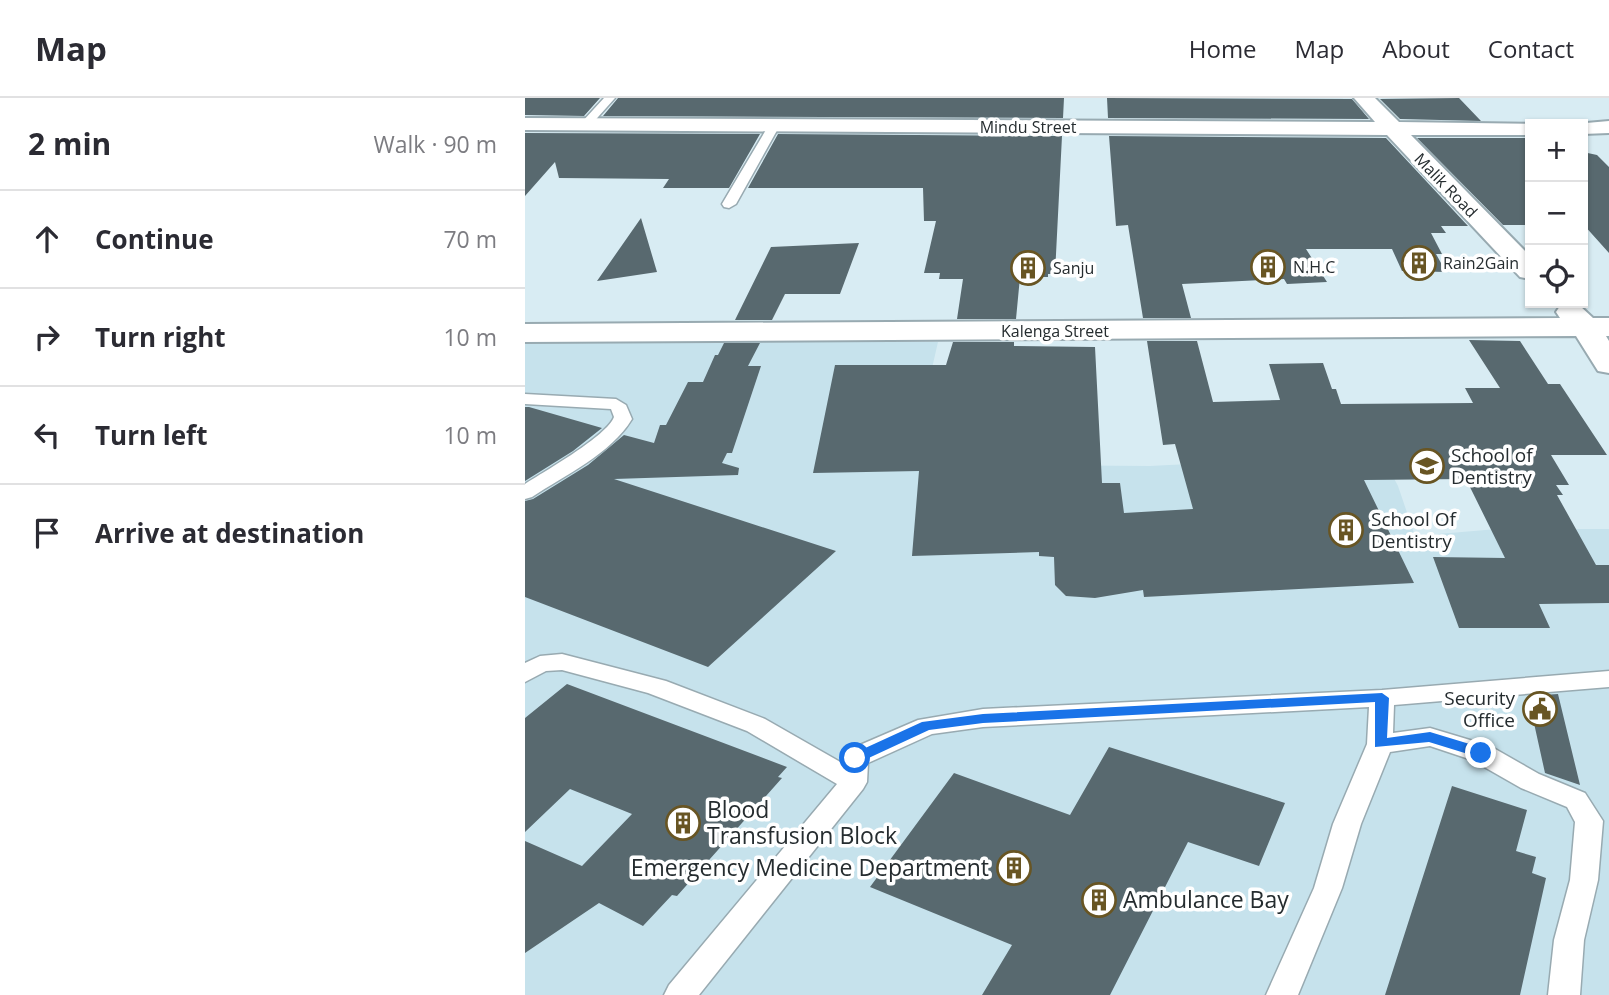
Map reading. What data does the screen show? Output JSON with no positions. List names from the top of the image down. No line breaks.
{"streets":{"street":["Mindu Street","Malik Road","Kalenga Street"]},"crossings":[["Mindu Street","Malik Road"]],"places":{"building":["Rain2Gain","N.H.C","Sanju","School Of Dentistry","Blood Transfusion Block","Emergency Medicine Department","Ambulance Bay"],"school or university":["School of Dentistry"],"public building":["Security Office"]},"page":{"header":"Map","nav":["Home","Map","About","Contact"],"heading":["2 min","Walk · 90 m"],"map_buttons":["+","−"],"list":[["Continue","70 m"],["Turn right","10 m"],["Turn left","10 m"],"Arrive at destination"]}}
